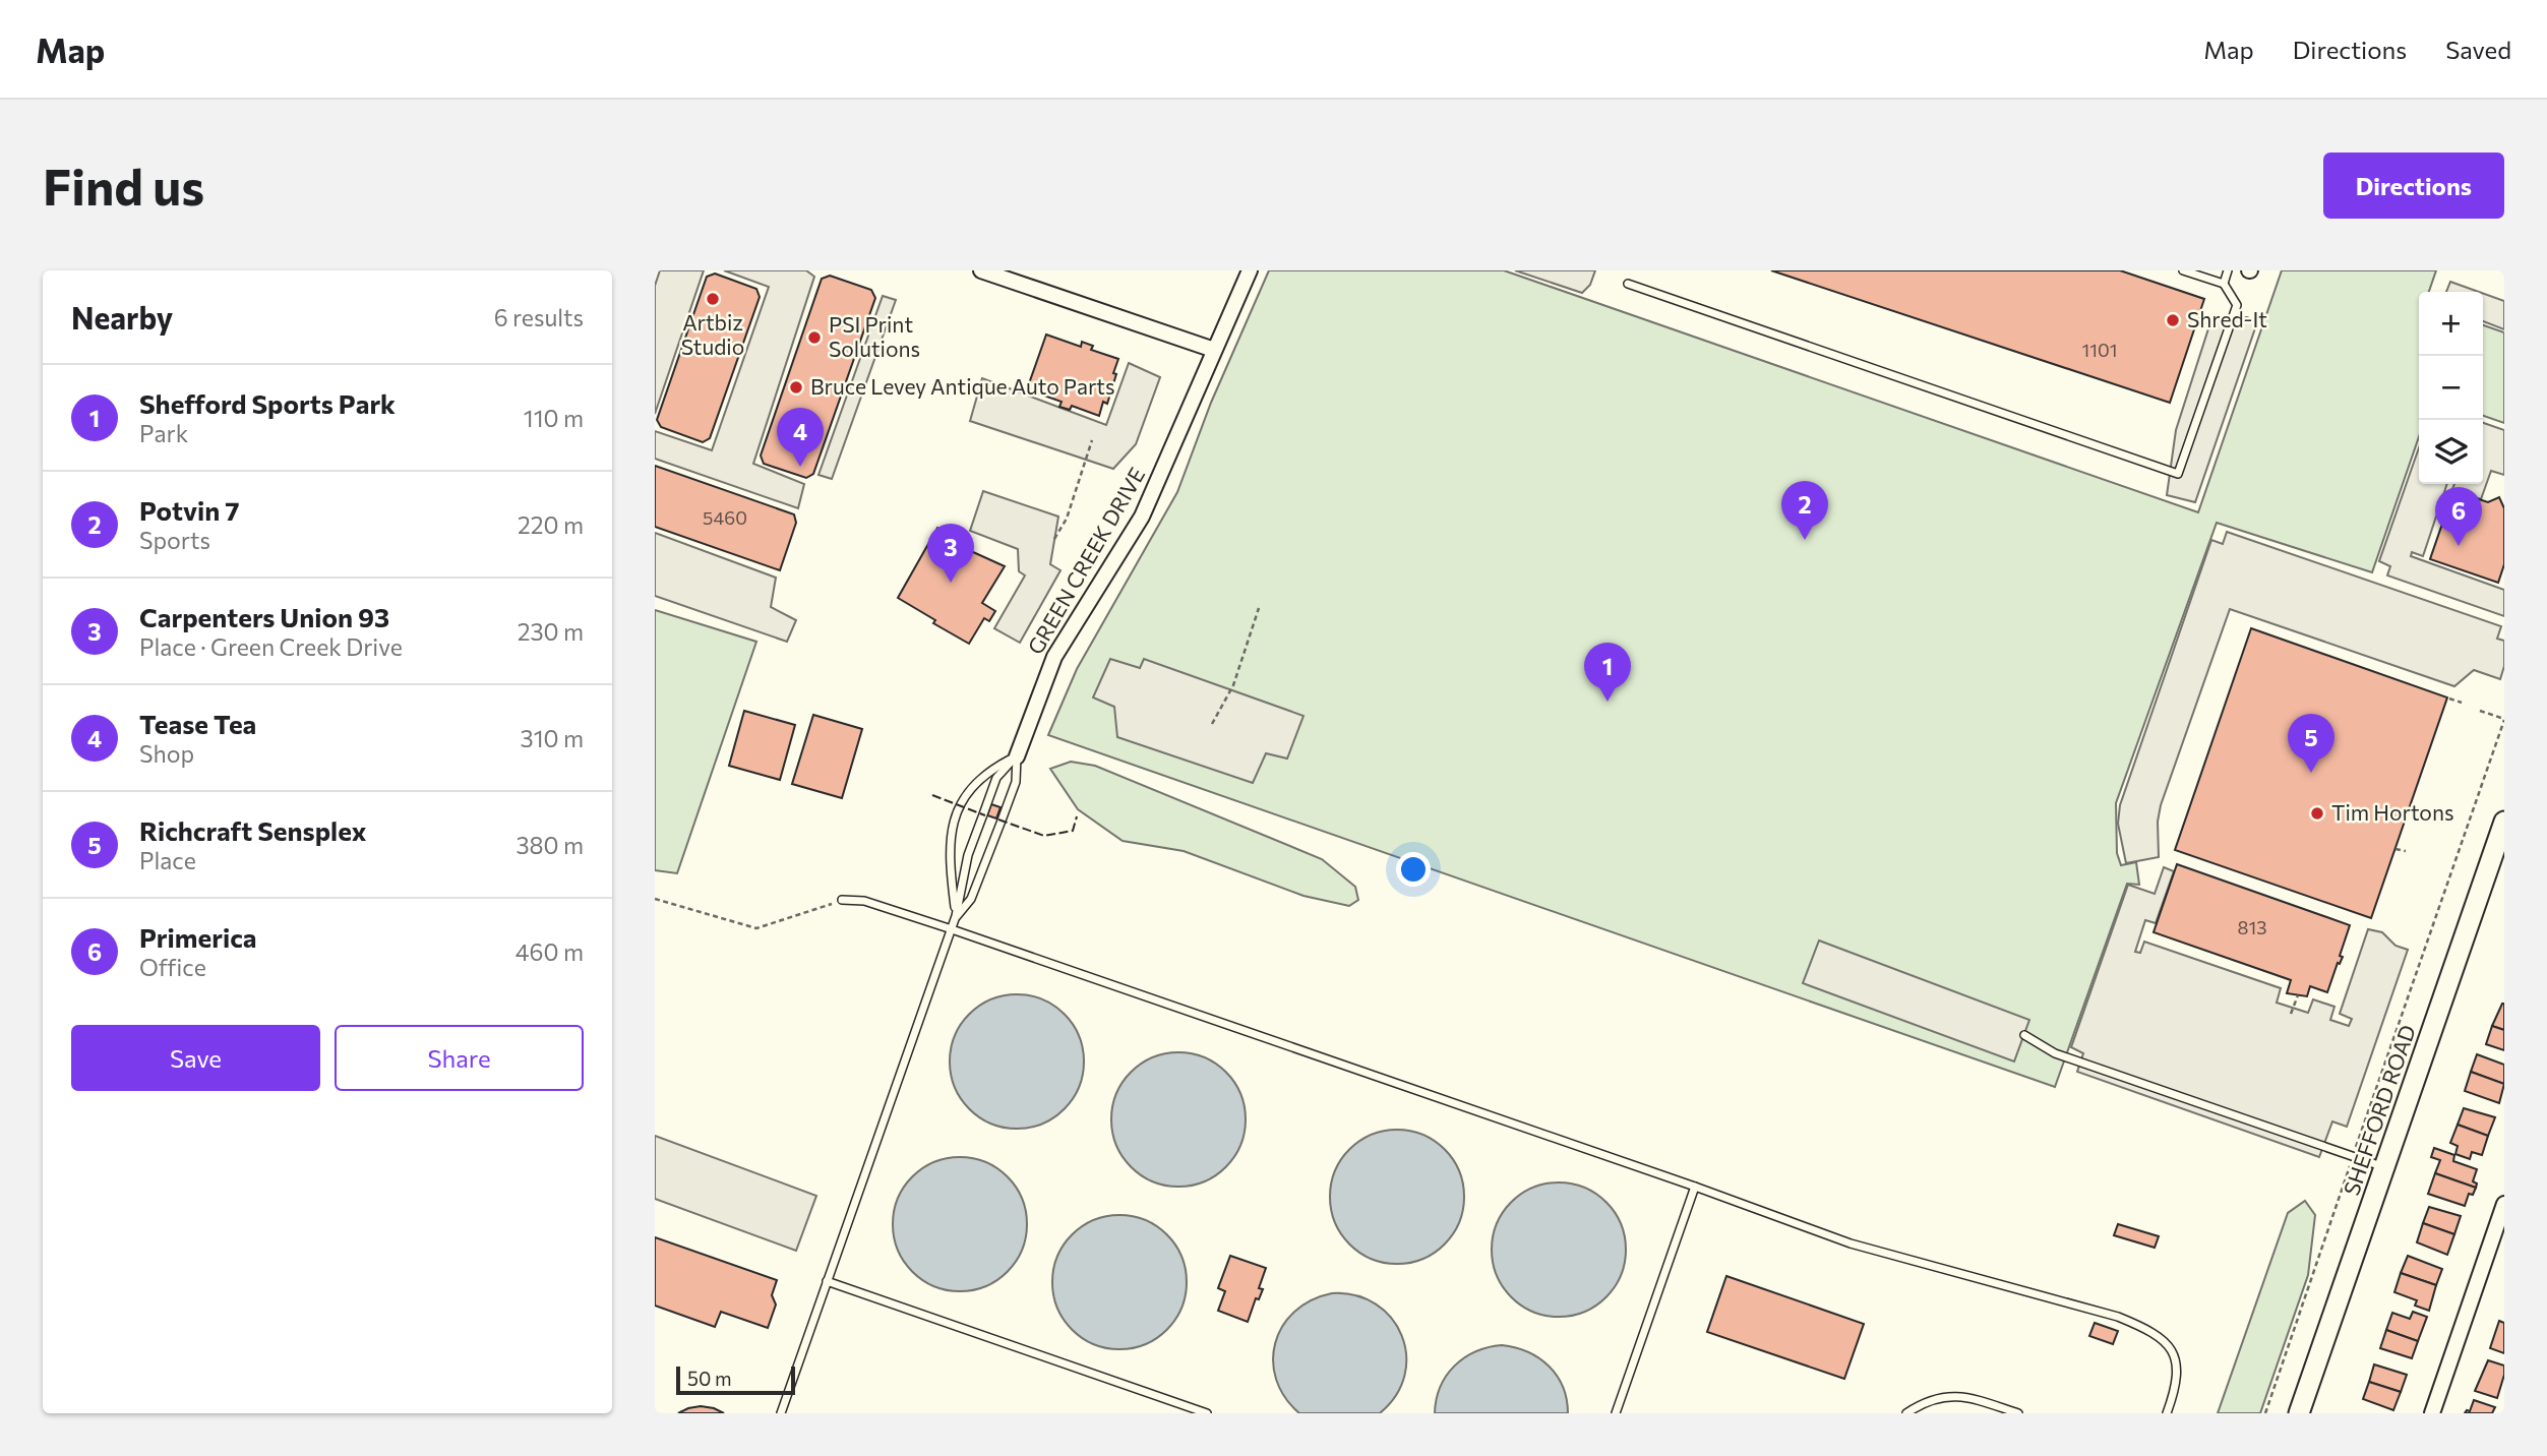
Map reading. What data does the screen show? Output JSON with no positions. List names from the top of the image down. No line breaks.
{"streets":{"street":["GREEN CREEK DRIVE","SHEFFORD ROAD"]},"places":["Artbiz Studio","Shred-It","PSI Print Solutions","Bruce Levey Antique Auto Parts","Tim Hortons"],"house_numbers":["1101","5460","813"],"scale_bar":"50 m","page":{"header":"Map","nav":["Map","Directions","Saved"],"buttons":["Directions",["Save","Share"]],"title":"Find us","heading":["Nearby","6 results"],"map_buttons":["+","−"],"list":[{"mark":"1","name":"Shefford Sports Park","note":"Park","value":"110 m"},{"mark":"2","name":"Potvin 7","note":"Sports","value":"220 m"},{"mark":"3","name":"Carpenters Union 93","note":"Place · Green Creek Drive","value":"230 m"},{"mark":"4","name":"Tease Tea","note":"Shop","value":"310 m"},{"mark":"5","name":"Richcraft Sensplex","note":"Place","value":"380 m"},{"mark":"6","name":"Primerica","note":"Office","value":"460 m"}],"pins":["4","2","6","3","1","5"],"scale":"50 m"}}
